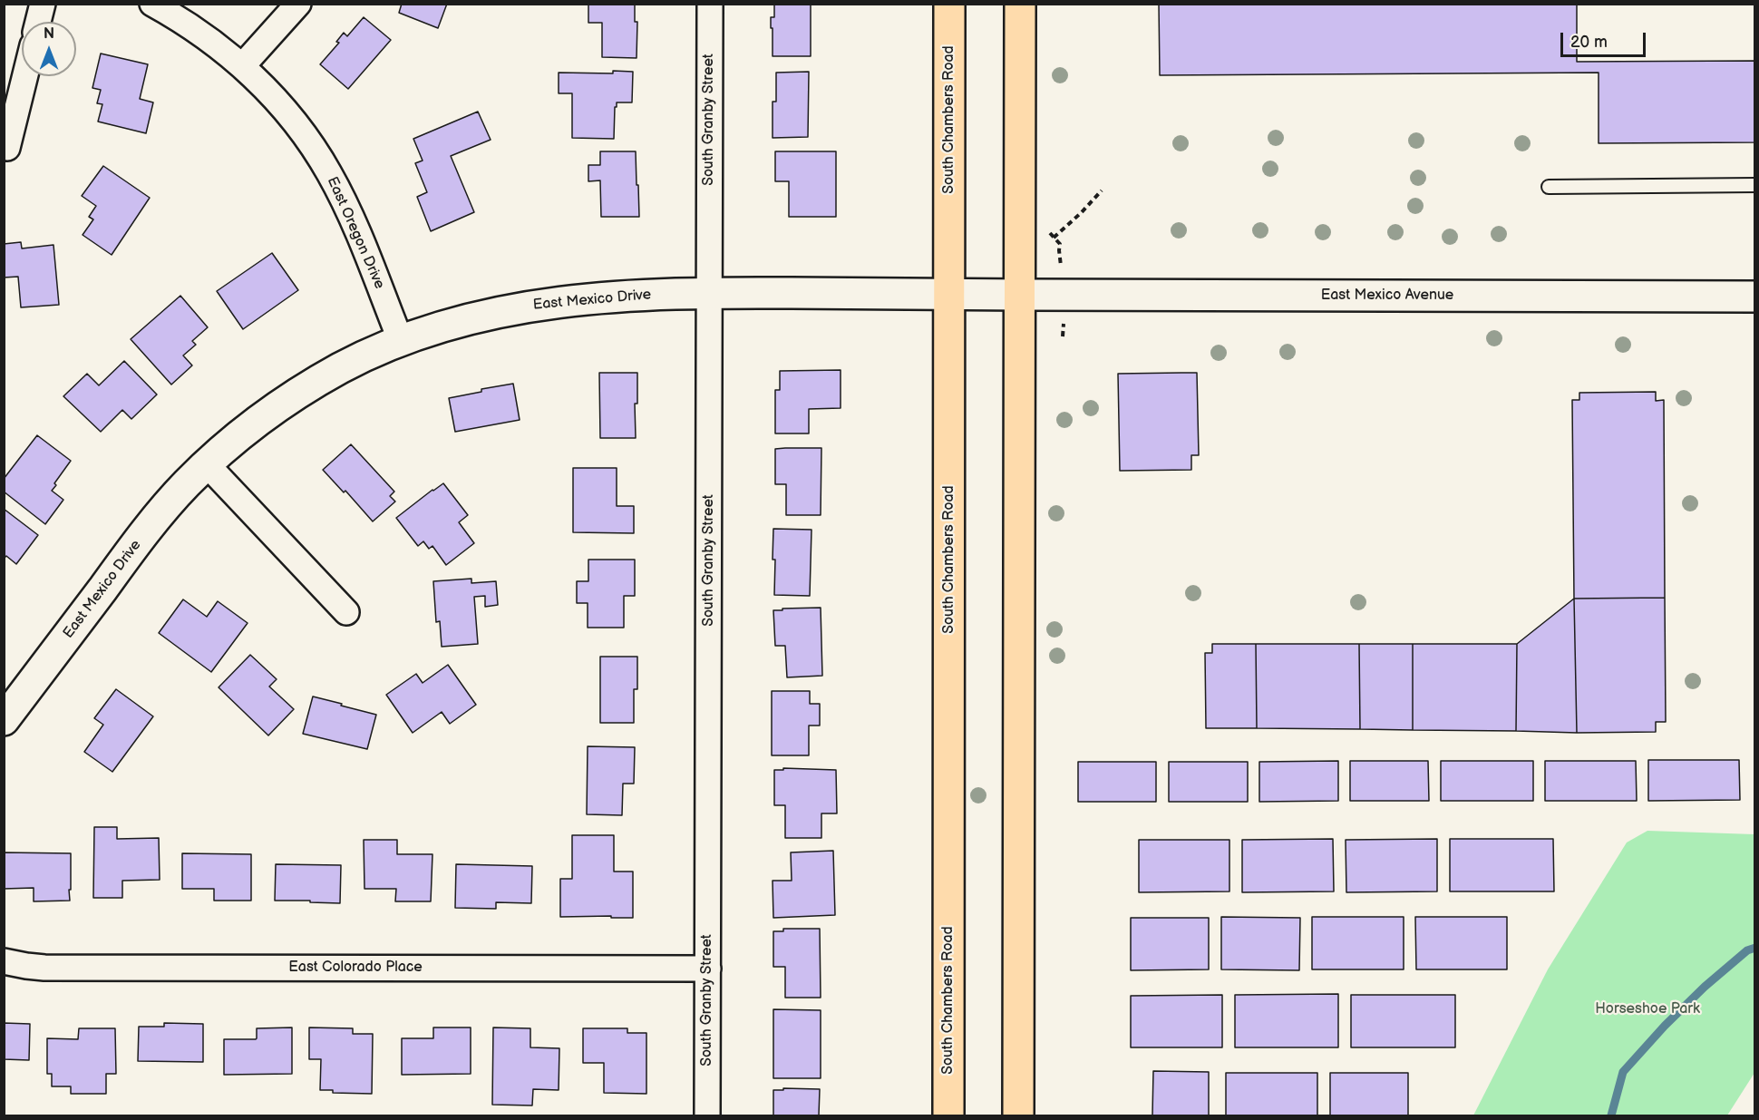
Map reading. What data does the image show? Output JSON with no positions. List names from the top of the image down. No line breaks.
{"streets":{"main road":["South Chambers Road"],"street":["South Granby Street","East Oregon Drive","East Mexico Avenue","East Mexico Drive","East Colorado Place"]},"crossings":[["South Granby Street","East Mexico Drive"],["South Granby Street","East Colorado Place"],["South Chambers Road","East Mexico Drive"],["East Oregon Drive","East Mexico Drive"],["East Mexico Avenue","East Mexico Drive"]],"parks":["Horseshoe Park"],"scale_bar":"20 m","north":"top"}
